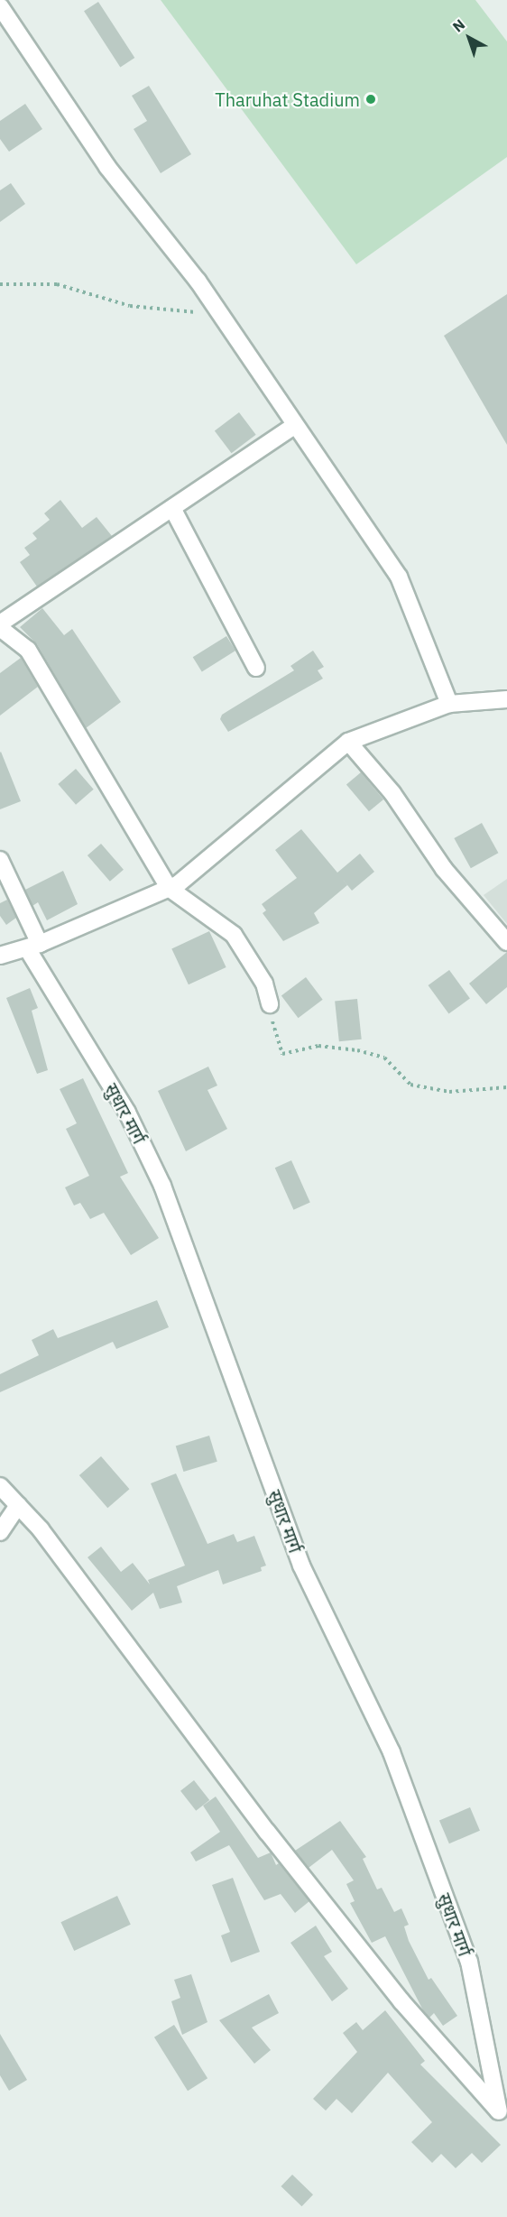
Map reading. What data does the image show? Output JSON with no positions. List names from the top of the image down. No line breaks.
{"streets":{"street":["सुधार मार्ग"]},"places":["Tharuhat Stadium"],"north":"top left"}
